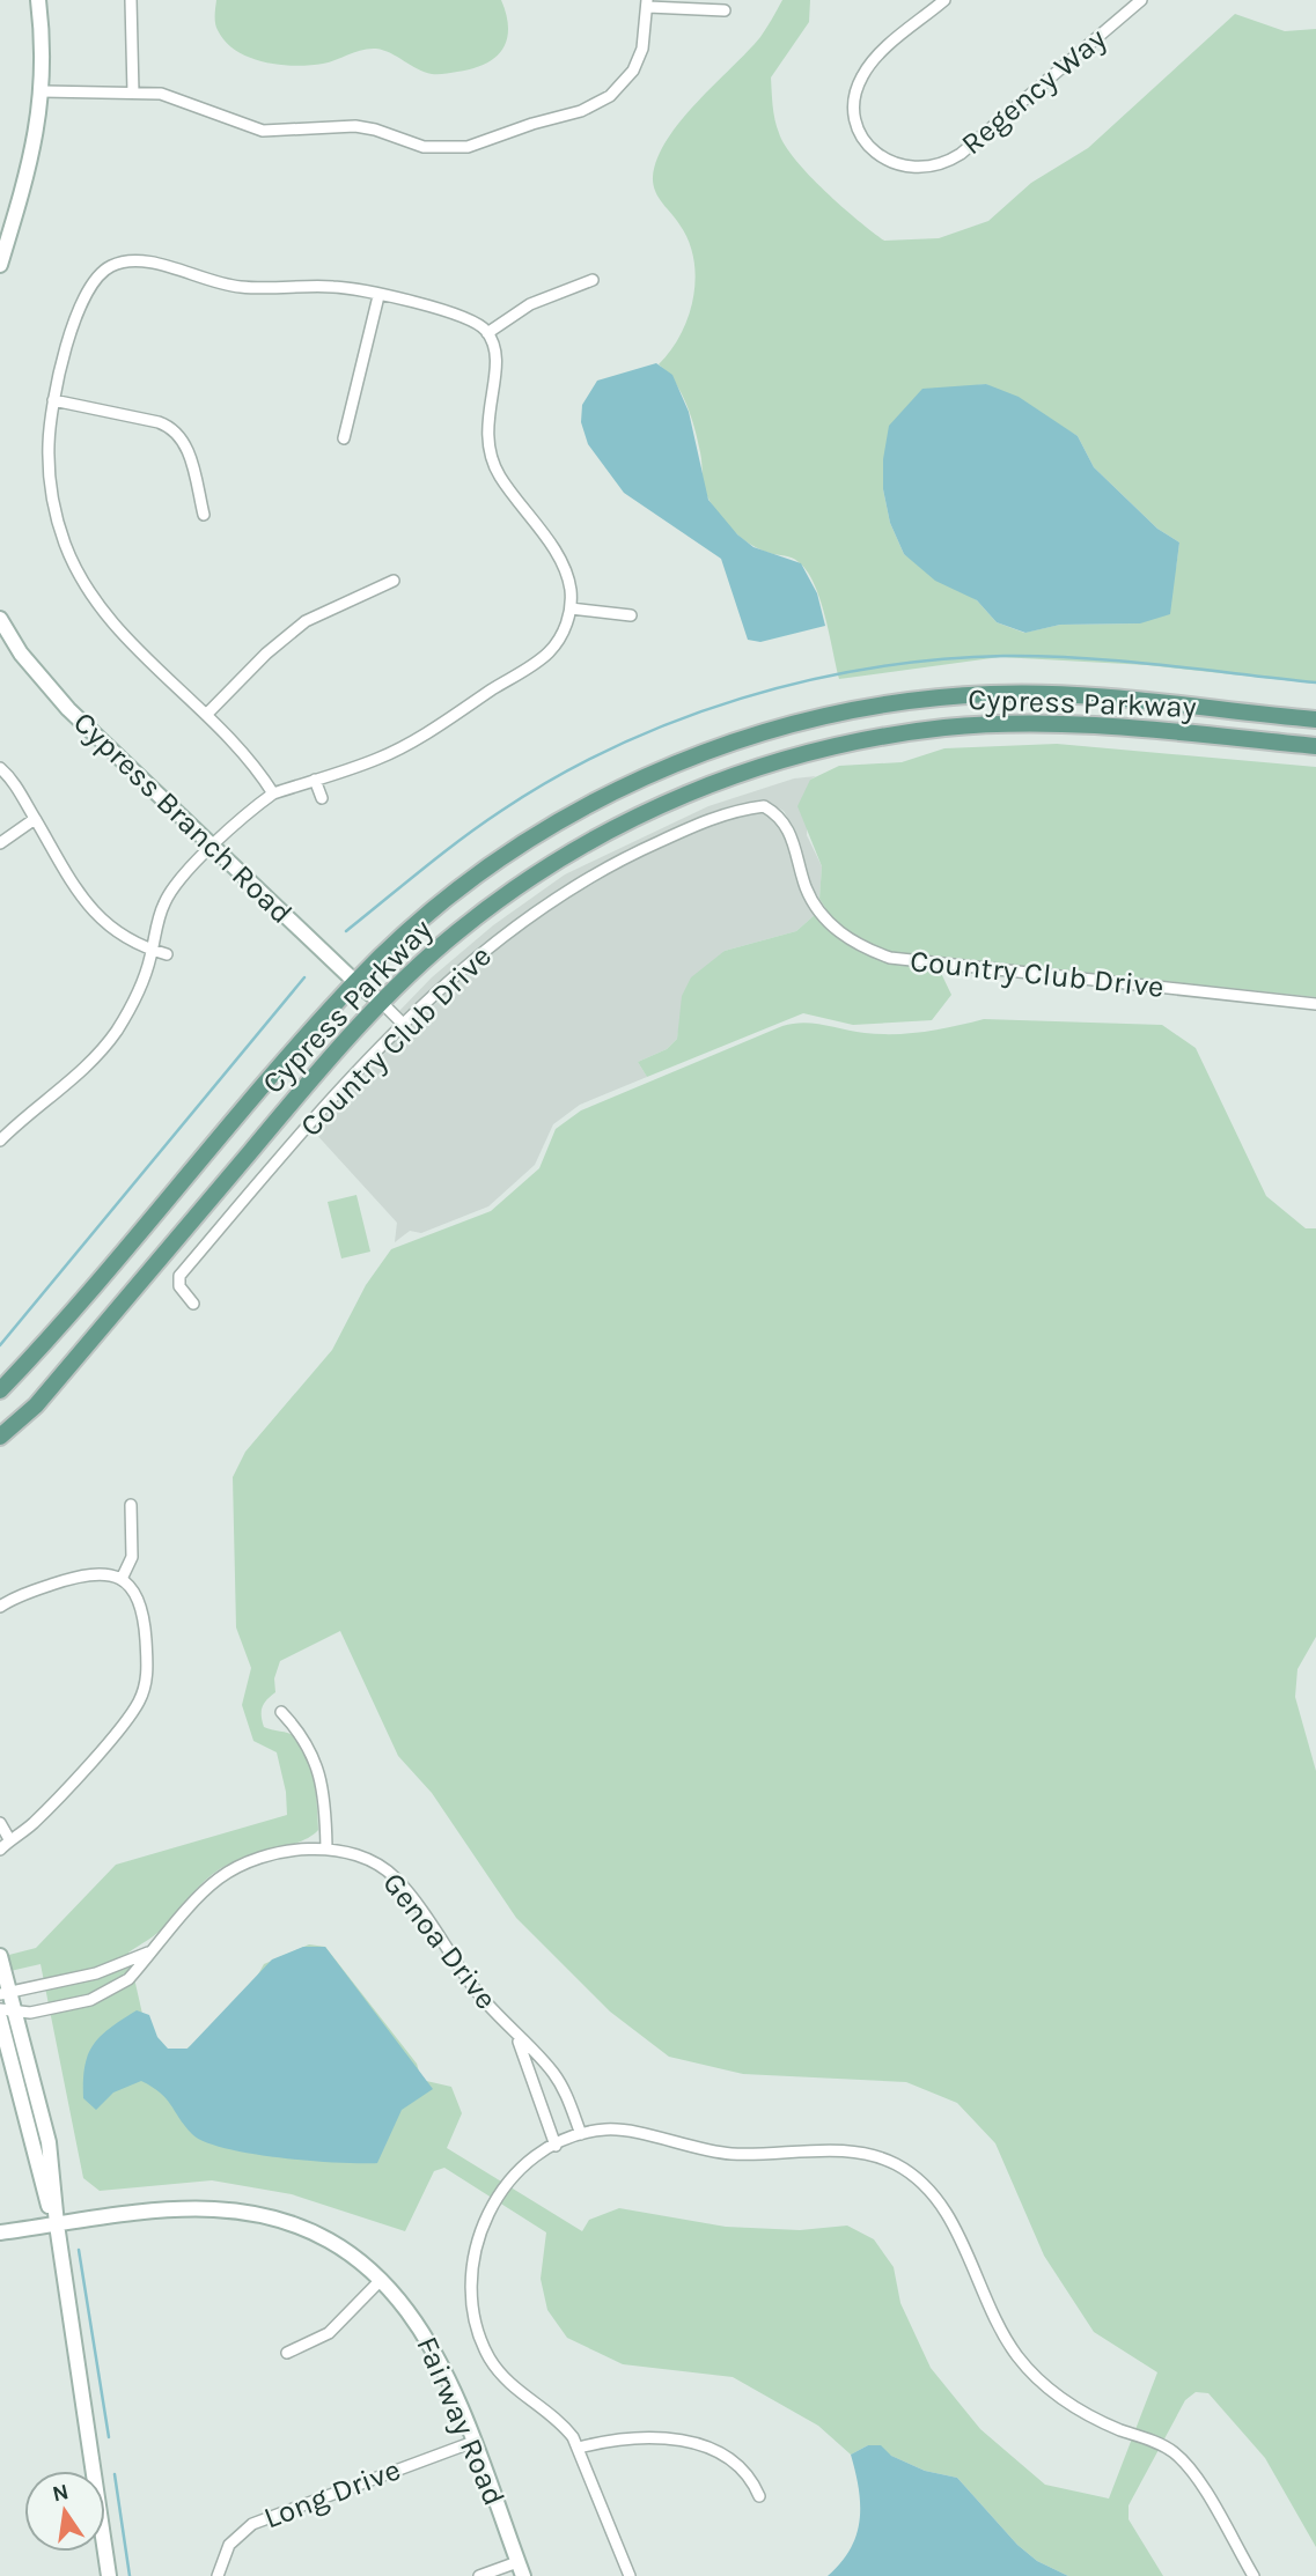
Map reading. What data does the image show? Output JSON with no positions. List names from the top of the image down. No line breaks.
{"streets":{"main road":["Cypress Parkway"],"street":["Regency Way","Cypress Branch Road","Country Club Drive","Genoa Drive","Fairway Road","Long Drive"]},"crossings":[["Cypress Parkway","Cypress Branch Road"],["Fairway Road","Long Drive"]],"north":"top"}
